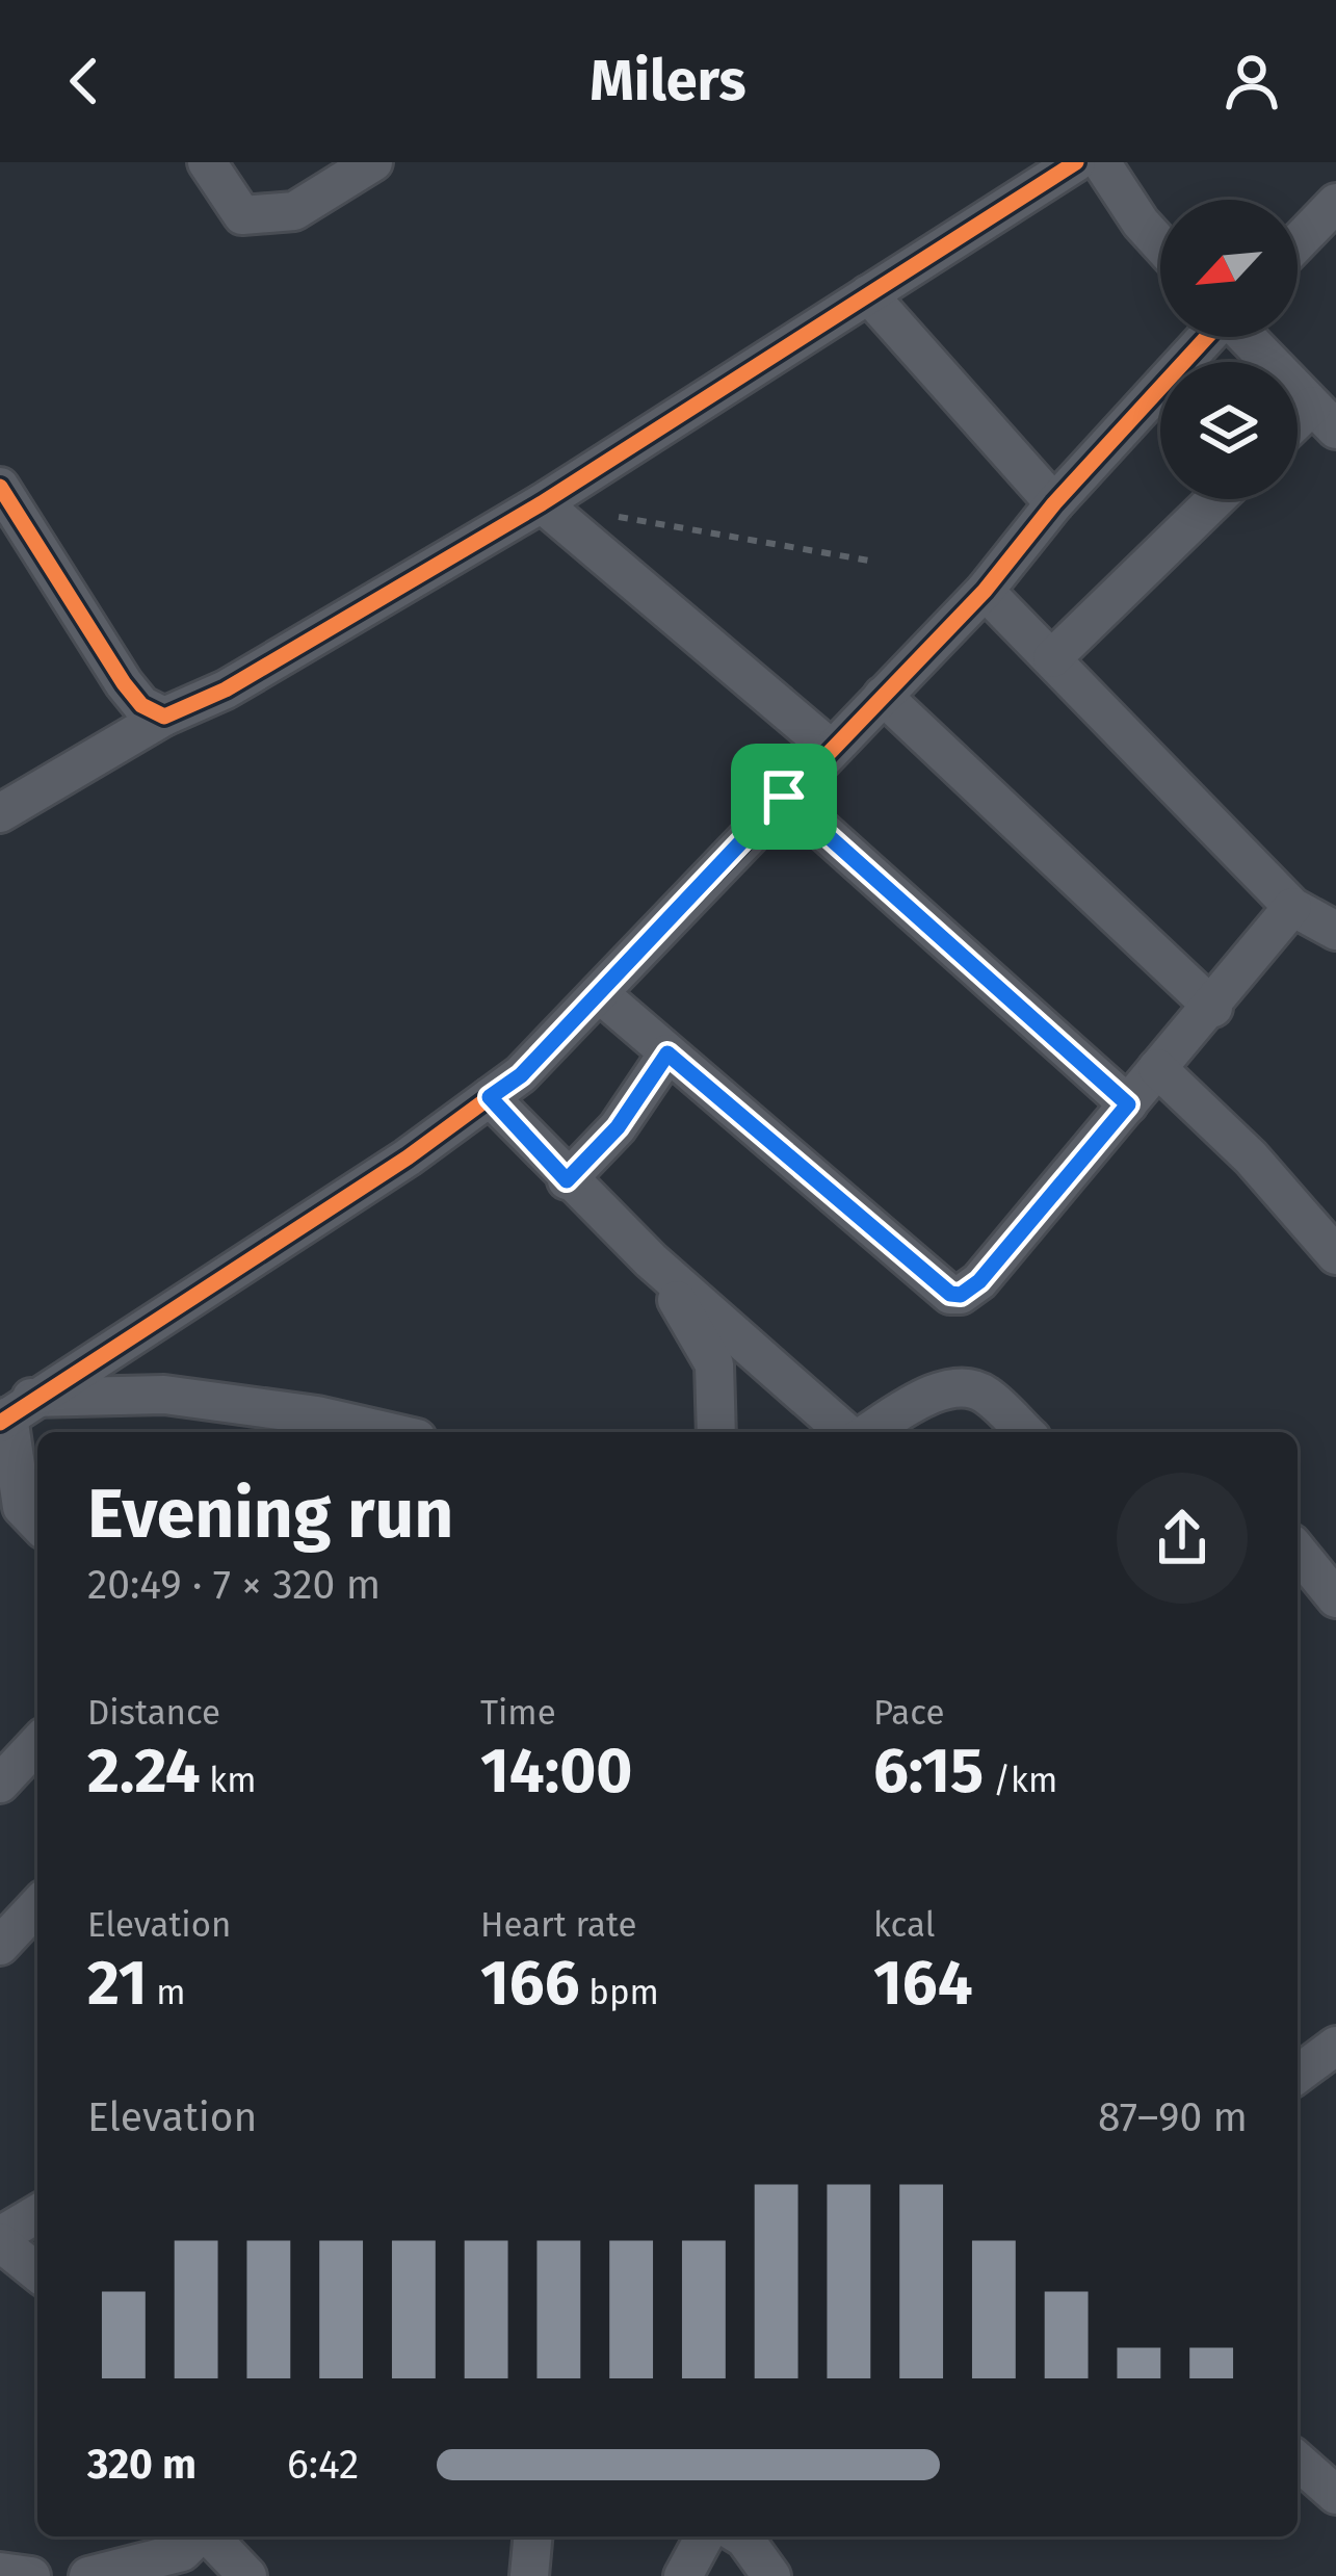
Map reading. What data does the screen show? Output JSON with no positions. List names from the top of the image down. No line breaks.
{"north":"bottom left","page":{"header":"Milers","heading":["Evening run","20:49 · 7 × 320 m"],"stats":[["Distance","2.24 km"],["Time","14:00"],["Pace","6:15 /km"],["Elevation","21 m"],["Heart rate","166 bpm"],["kcal","164"]],"chart":["Elevation","87–90 m"],"list":[{"name":"320 m","note":"6:42"}]}}
